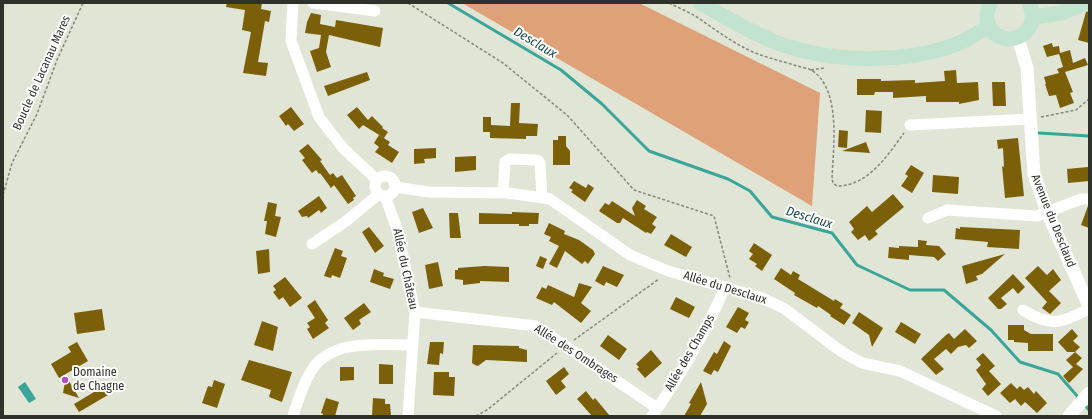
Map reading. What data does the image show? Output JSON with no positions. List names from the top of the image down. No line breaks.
{"streets":{"street":["Avenue du Desclaud","Allée du Château","Allée du Desclaux","Allée des Champs","Allée des Ombrages"],"path":["Boucle de Lacanau Mares"]},"crossings":[["Allée du Château","Allée du Desclaux"],["Allée du Château","Allée des Ombrages"],["Allée du Desclaux","Allée des Champs"],["Allée des Champs","Allée des Ombrages"]],"water":["Desclaux"],"places":["Domaine de Chagne"]}
